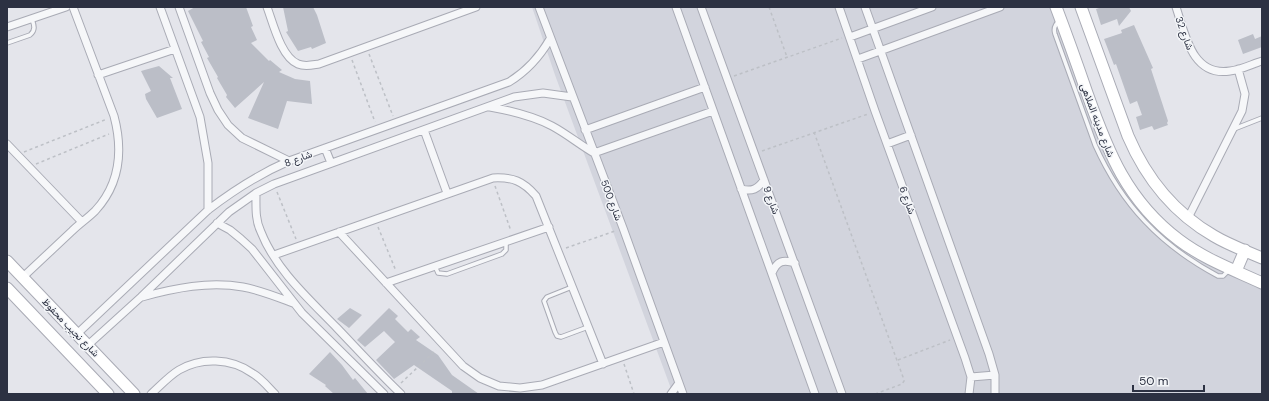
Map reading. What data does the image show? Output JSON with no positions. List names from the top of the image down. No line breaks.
{"streets":{"street":["شارع 32","شارع مدينه الملاهى","شارع 8","شارع 500","شارع 9","شارع 6","شارع نجيب محفوظ"]},"crossings":[["شارع 8","شارع 500"],["شارع 8","شارع نجيب محفوظ"]],"scale_bar":"50 m"}
